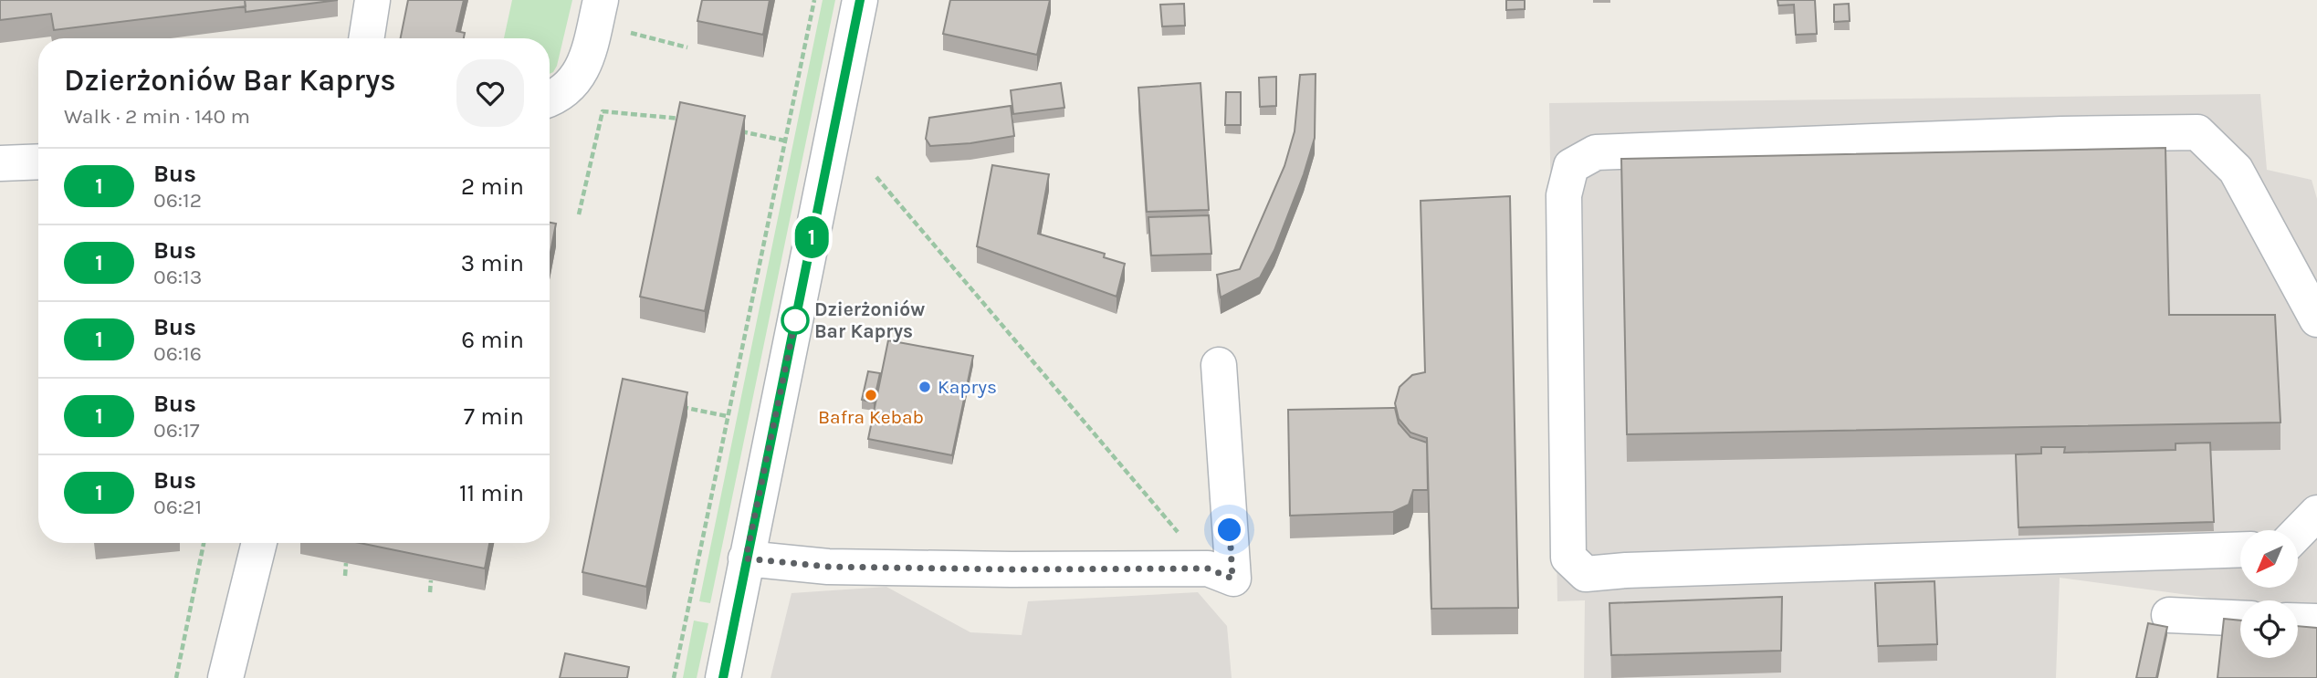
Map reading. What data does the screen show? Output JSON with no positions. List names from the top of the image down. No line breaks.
{"places":["Dzierżoniów Bar Kaprys","Kaprys","Bafra Kebab"],"lines":["bus line 1"],"north":"bottom left","page":{"on_map":"1","heading":["Dzierżoniów Bar Kaprys","Walk · 2 min · 140 m"],"list":[{"mark":"1","name":"Bus","note":"06:12","value":"2 min"},{"mark":"1","name":"Bus","note":"06:13","value":"3 min"},{"mark":"1","name":"Bus","note":"06:16","value":"6 min"},{"mark":"1","name":"Bus","note":"06:17","value":"7 min"},{"mark":"1","name":"Bus","note":"06:21","value":"11 min"}]}}
